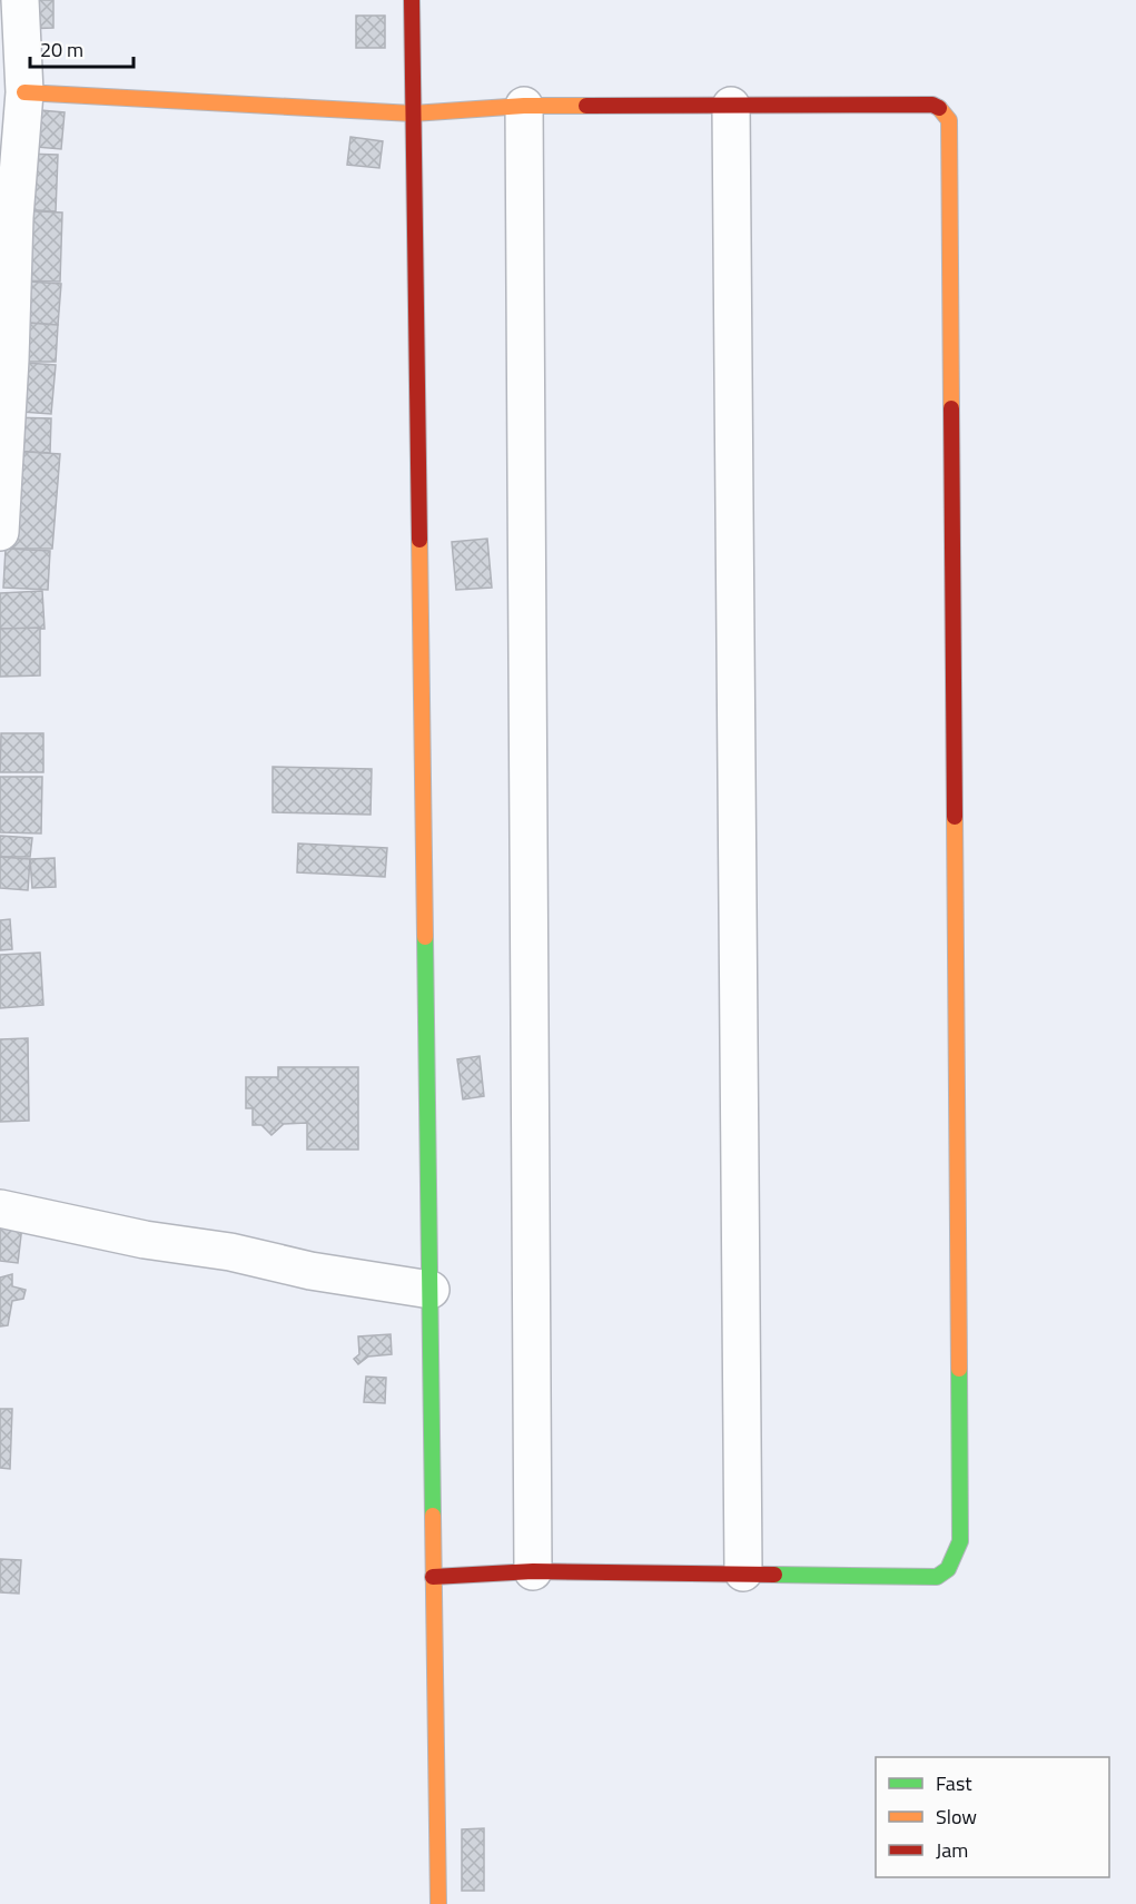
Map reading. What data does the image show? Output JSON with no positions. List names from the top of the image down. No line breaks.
{"legend":["Fast","Slow","Jam"],"scale_bar":"20 m"}
